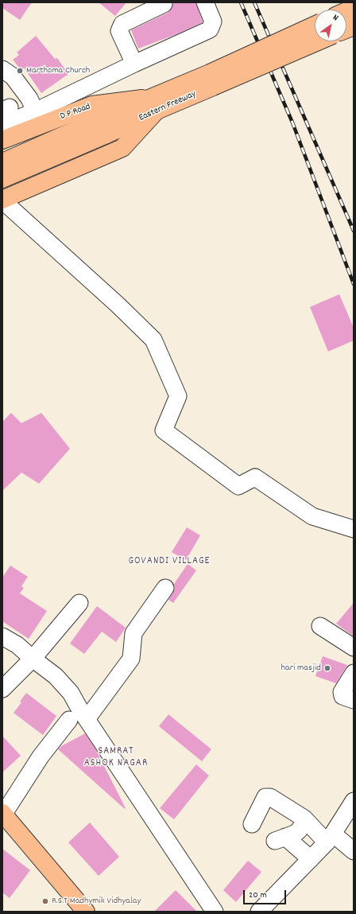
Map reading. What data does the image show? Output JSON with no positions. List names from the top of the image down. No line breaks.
{"streets":{"main road":["Eastern Freeway","D P Road"]},"crossings":[["Eastern Freeway","D P Road"]],"districts":["GOVANDI VILLAGE","SAMRAT ASHOK NAGAR"],"places":["Marthoma Church","hari masjid","R.S.T Madhymik Vidhyalay"],"scale_bar":"20 m","north":"top right"}
